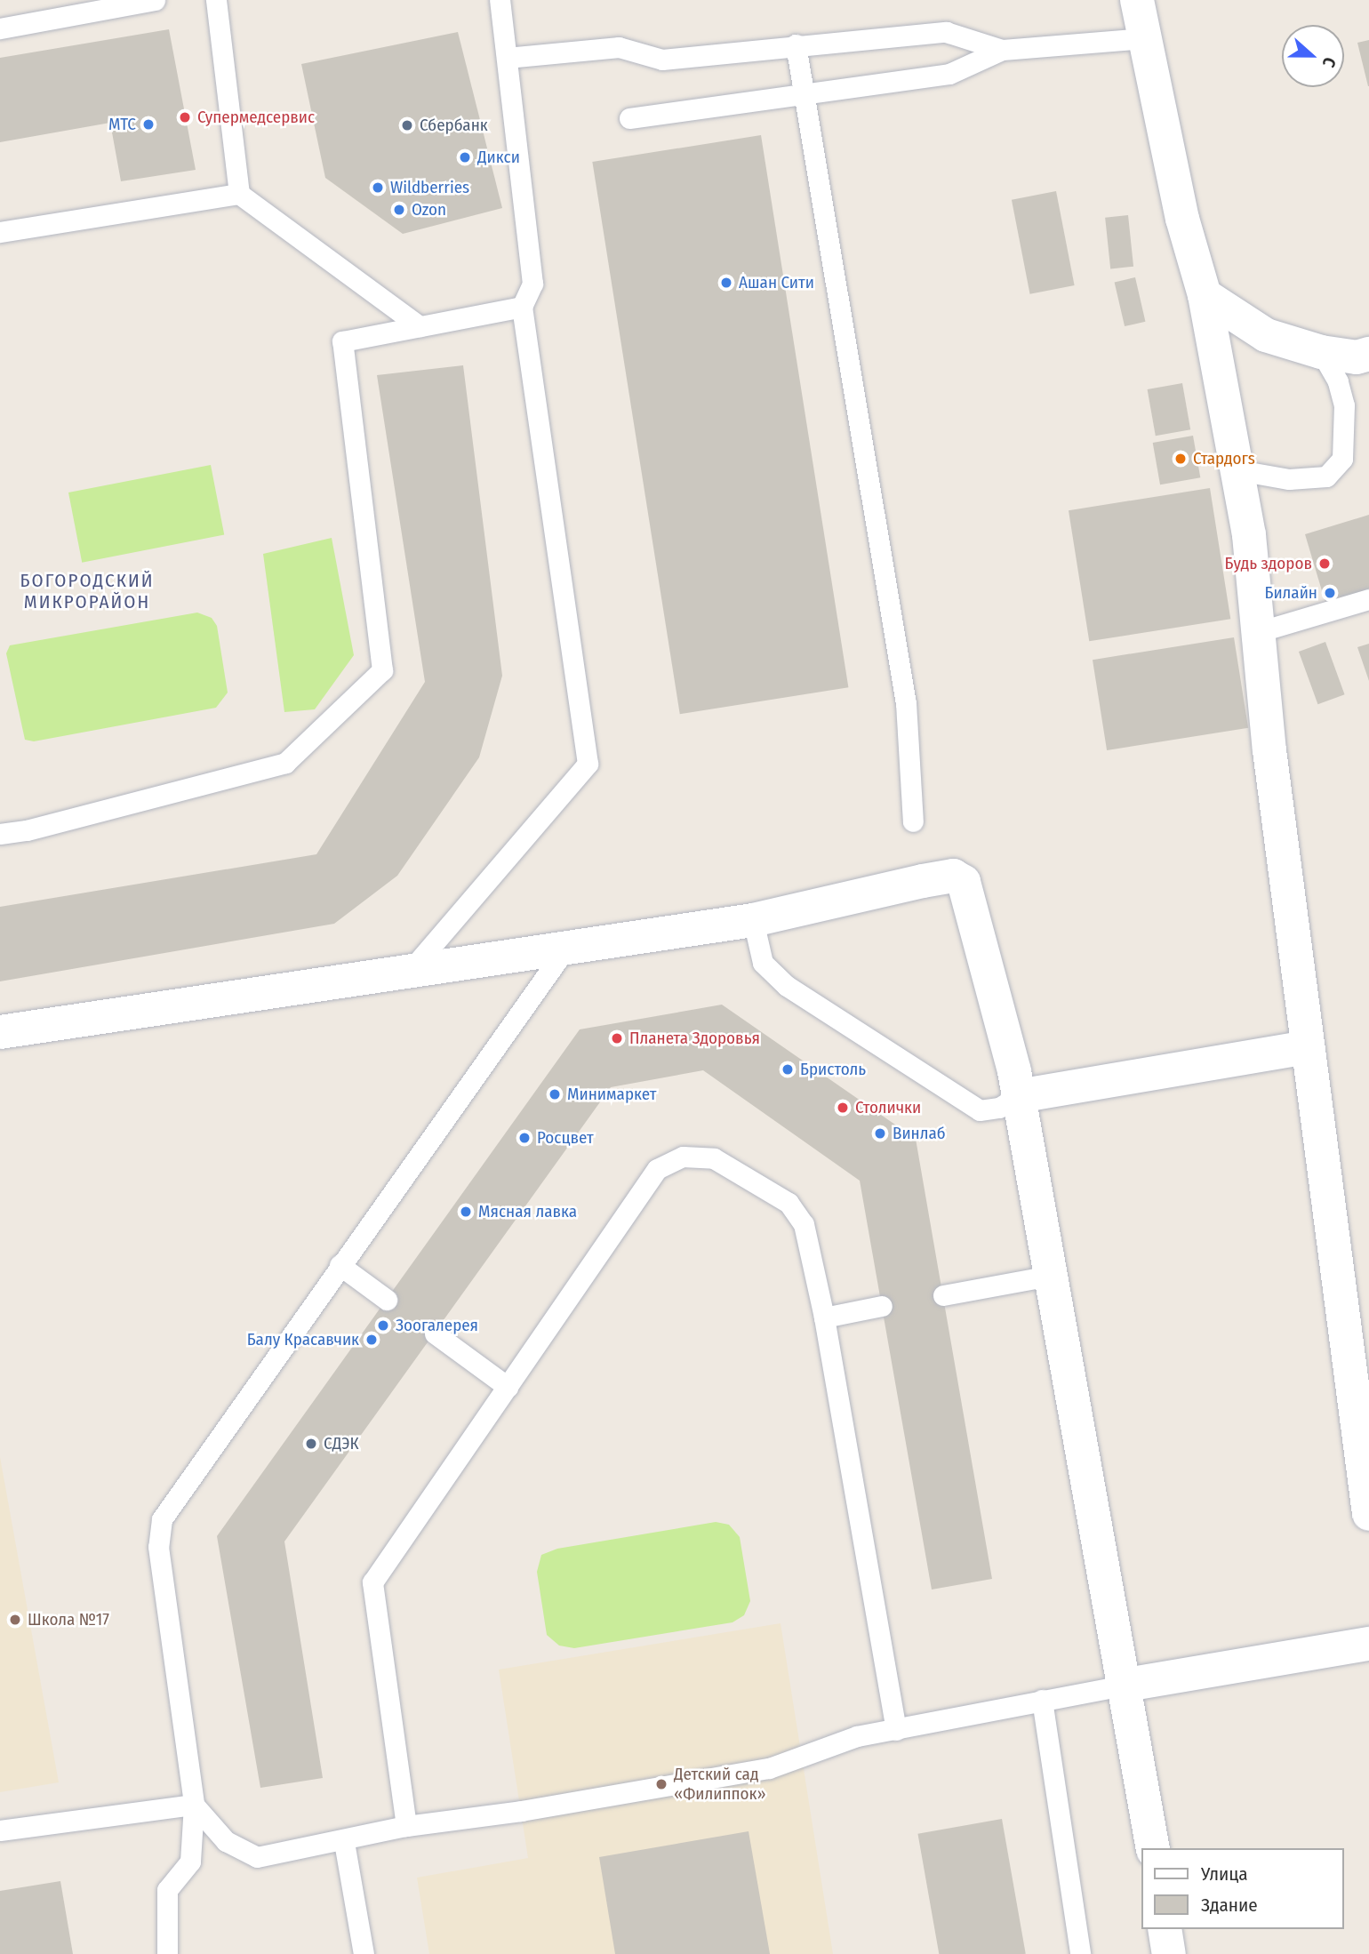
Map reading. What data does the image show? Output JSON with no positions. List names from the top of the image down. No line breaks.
{"districts":["БОГОРОДСКИЙ МИКРОРАЙОН"],"places":["Супермедсервис","МТС","Сбербанк","Дикси","Wildberries","Ozon","Ашан Сити","Стардогs","Будь здоров","Билайн","Планета Здоровья","Бристоль","Минимаркет","Столички","Винлаб","Росцвет","Мясная лавка","Зоогалерея","Балу Красавчик","СДЭК","Школа №17","Детский сад «Филиппок»"],"legend":["Улица","Здание"],"north":"right"}
